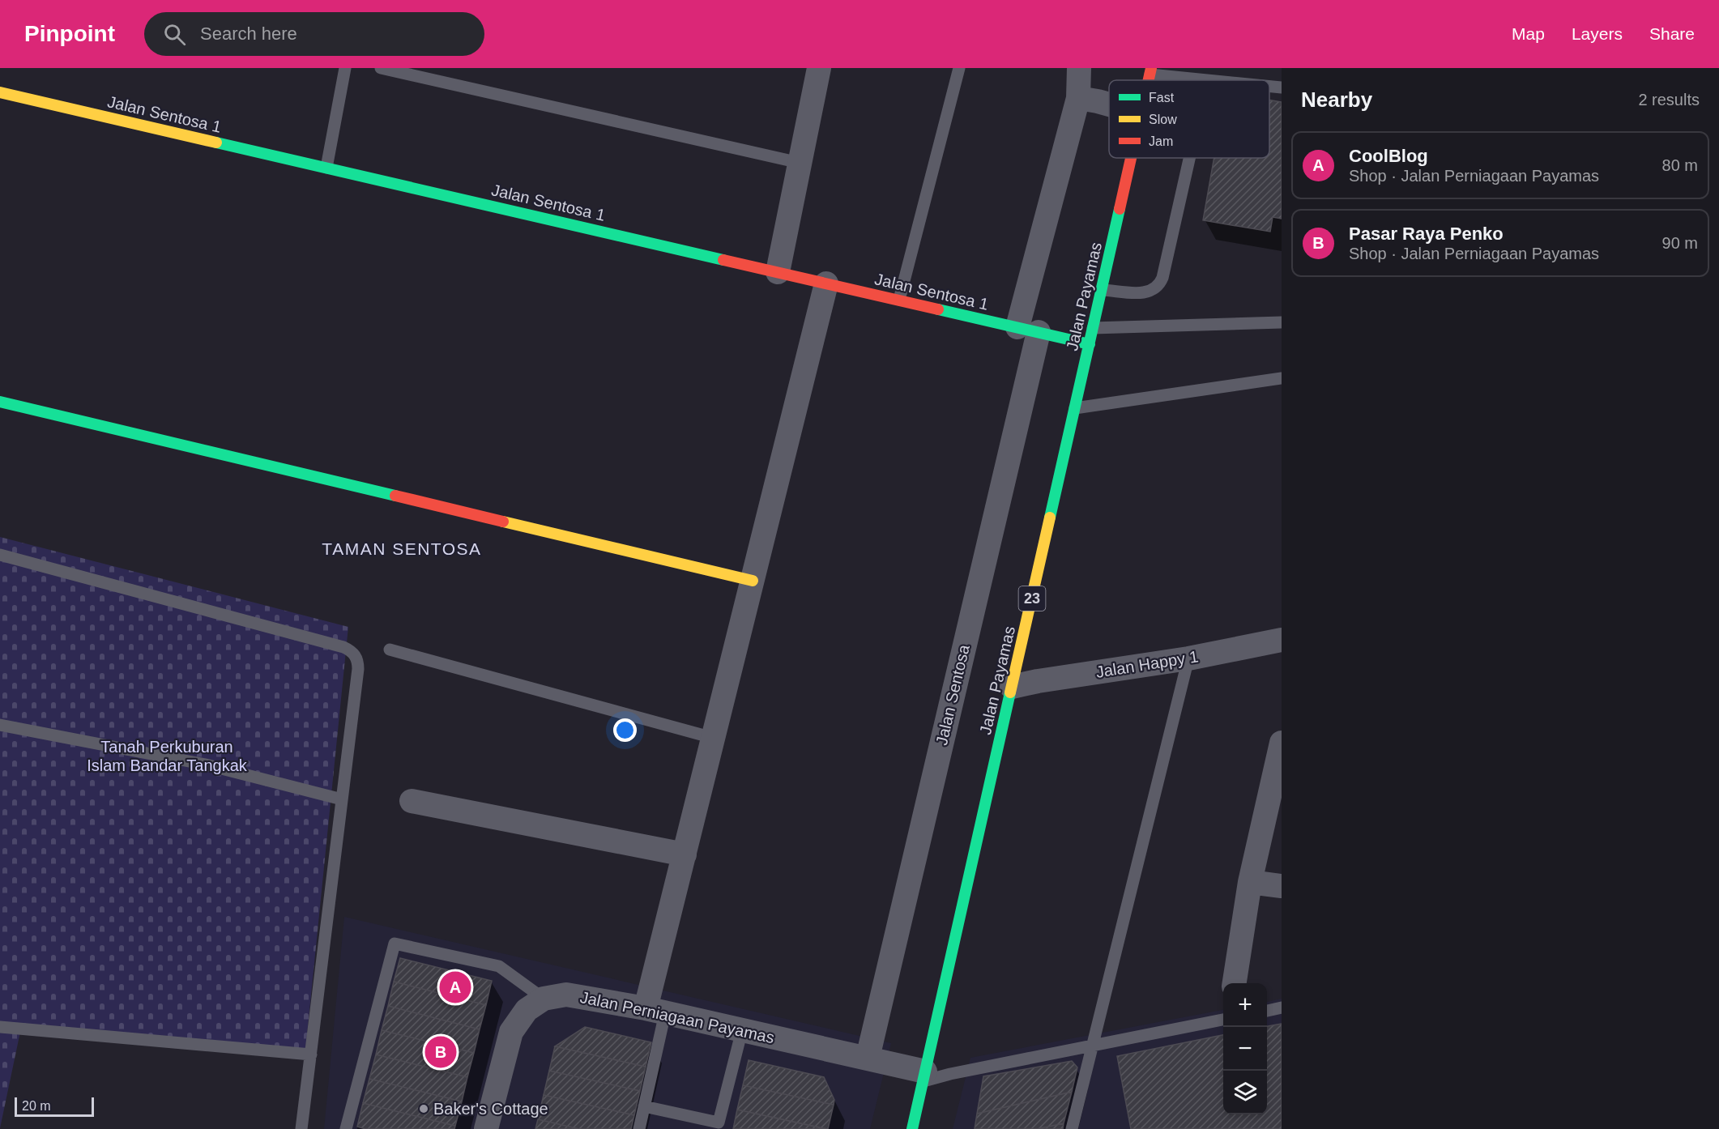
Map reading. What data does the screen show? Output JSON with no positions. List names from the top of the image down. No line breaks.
{"streets":{"main road":["Jalan Sentosa 1","Jalan Payamas","23"],"street":["Jalan Happy 1","Jalan Sentosa","Jalan Perniagaan Payamas"]},"crossings":[["Jalan Sentosa 1","Jalan Payamas"],["Jalan Sentosa 1","Jalan Sentosa"],["Jalan Payamas","Jalan Happy 1"],["Jalan Payamas","Jalan Perniagaan Payamas"],["Jalan Sentosa","Jalan Perniagaan Payamas"]],"districts":["TAMAN SENTOSA"],"parks":["Tanah Perkuburan Islam Bandar Tangkak"],"places":["Baker's Cottage"],"legend":["Fast","Slow","Jam"],"scale_bar":"20 m","page":{"header":"Pinpoint","search":"Search here","nav":["Map","Layers","Share"],"heading":["Nearby","2 results"],"list":[{"mark":"A","name":"CoolBlog","note":"Shop · Jalan Perniagaan Payamas","value":"80 m"},{"mark":"B","name":"Pasar Raya Penko","note":"Shop · Jalan Perniagaan Payamas","value":"90 m"}],"pins":["A","B"],"map_buttons":["+","−"],"scale":"20 m"}}
